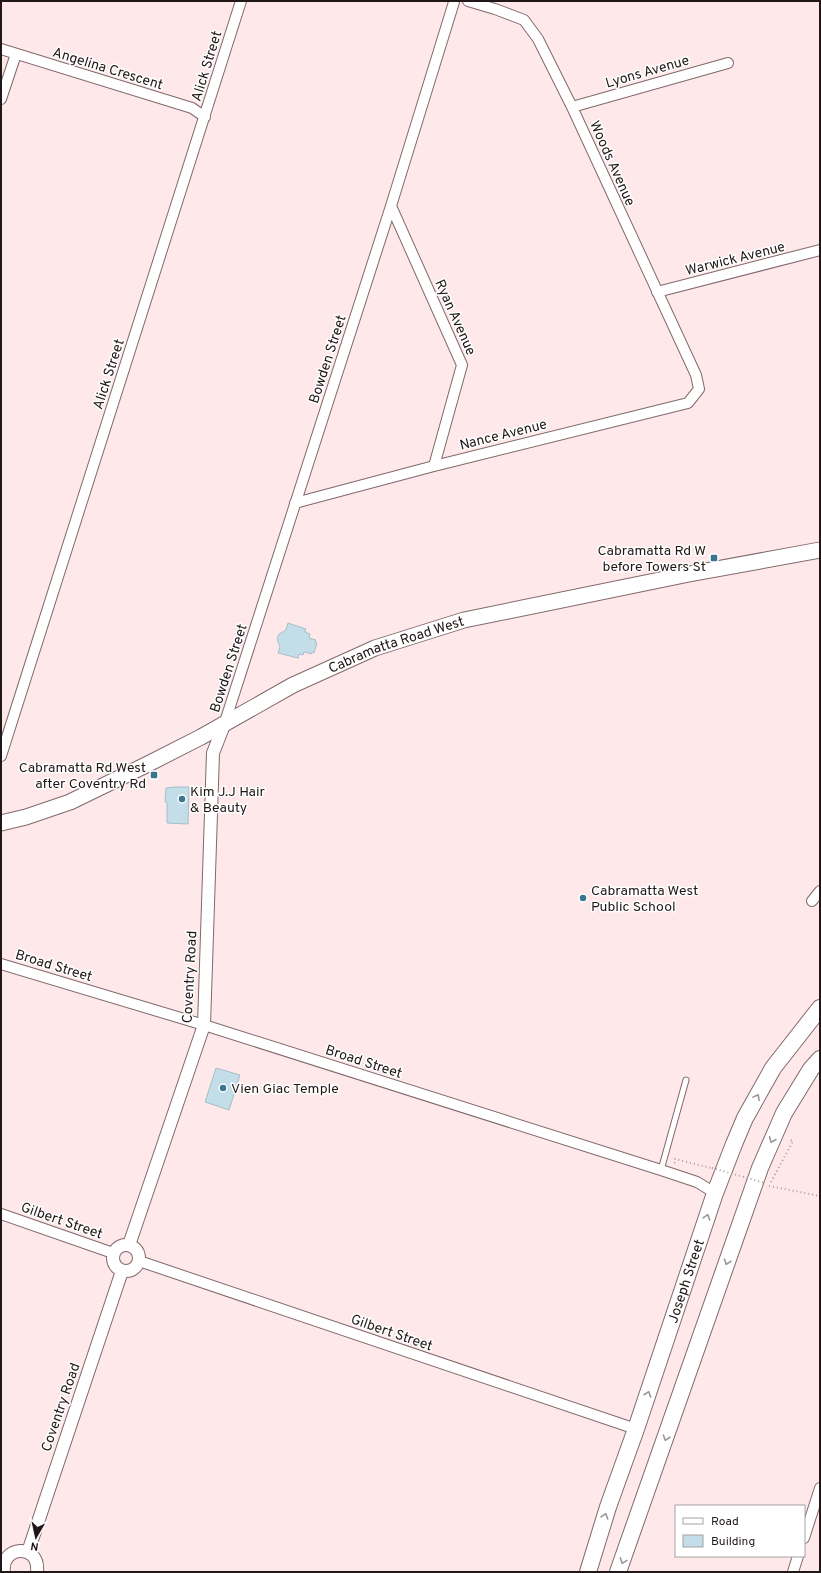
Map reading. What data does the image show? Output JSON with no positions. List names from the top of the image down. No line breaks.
{"streets":{"highway":["Joseph Street"],"main road":["Cabramatta Road West"],"street":["Alick Street","Angelina Crescent","Lyons Avenue","Woods Avenue","Warwick Avenue","Ryan Avenue","Bowden Street","Nance Avenue","Broad Street","Coventry Road","Gilbert Street"]},"crossings":[["Alick Street","Angelina Crescent"],["Lyons Avenue","Woods Avenue"],["Woods Avenue","Warwick Avenue"],["Woods Avenue","Nance Avenue"],["Ryan Avenue","Bowden Street"],["Ryan Avenue","Nance Avenue"],["Bowden Street","Nance Avenue"],["Bowden Street","Cabramatta Road West"],["Bowden Street","Coventry Road"],["Cabramatta Road West","Coventry Road"],["Broad Street","Coventry Road"],["Broad Street","Joseph Street"],["Coventry Road","Gilbert Street"],["Gilbert Street","Joseph Street"]],"places":{"transit":["Cabramatta Rd W before Towers St","Cabramatta Rd West after Coventry Rd"],"other":["Kim J.J Hair & Beauty","Cabramatta West Public School","Vien Giac Temple"]},"legend":["Road","Building"],"north":"bottom"}
